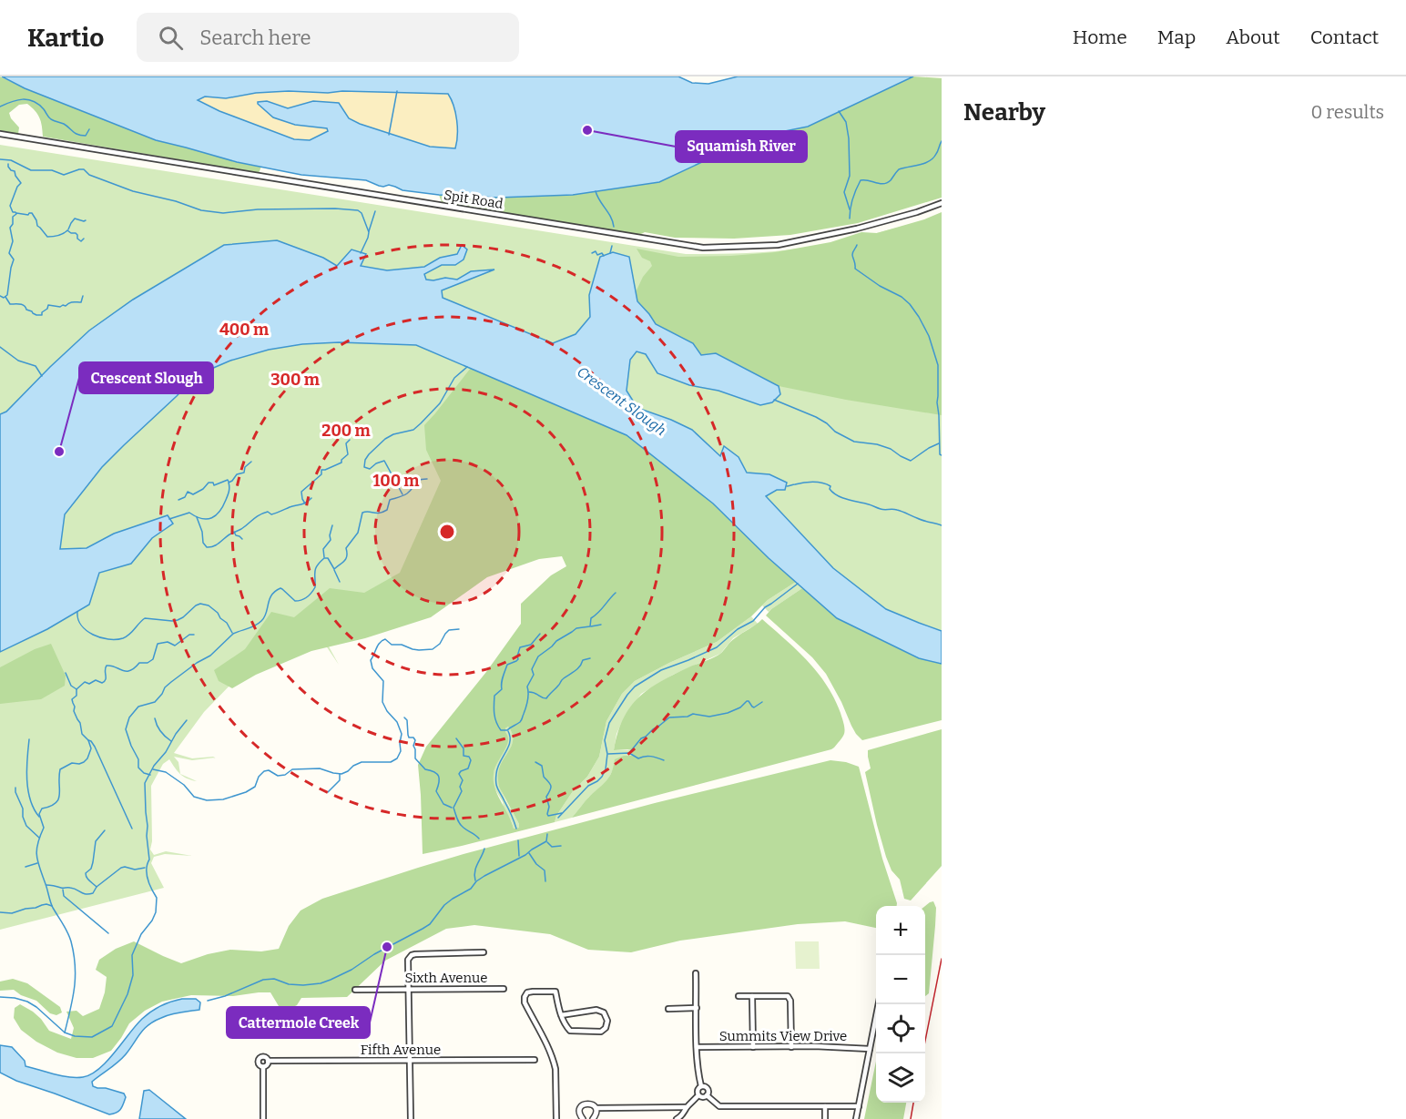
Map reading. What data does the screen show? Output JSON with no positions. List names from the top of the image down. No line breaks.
{"streets":{"street":["Spit Road","Sixth Avenue","Summits View Drive","Fifth Avenue"]},"water":["Crescent Slough"],"places":["Squamish River","Crescent Slough","Cattermole Creek"],"page":{"header":"Kartio","search":"Search here","nav":["Home","Map","About","Contact"],"heading":["Nearby","0 results"],"map_buttons":["+","−"]},"rings":["400 m","300 m","200 m","100 m"]}
